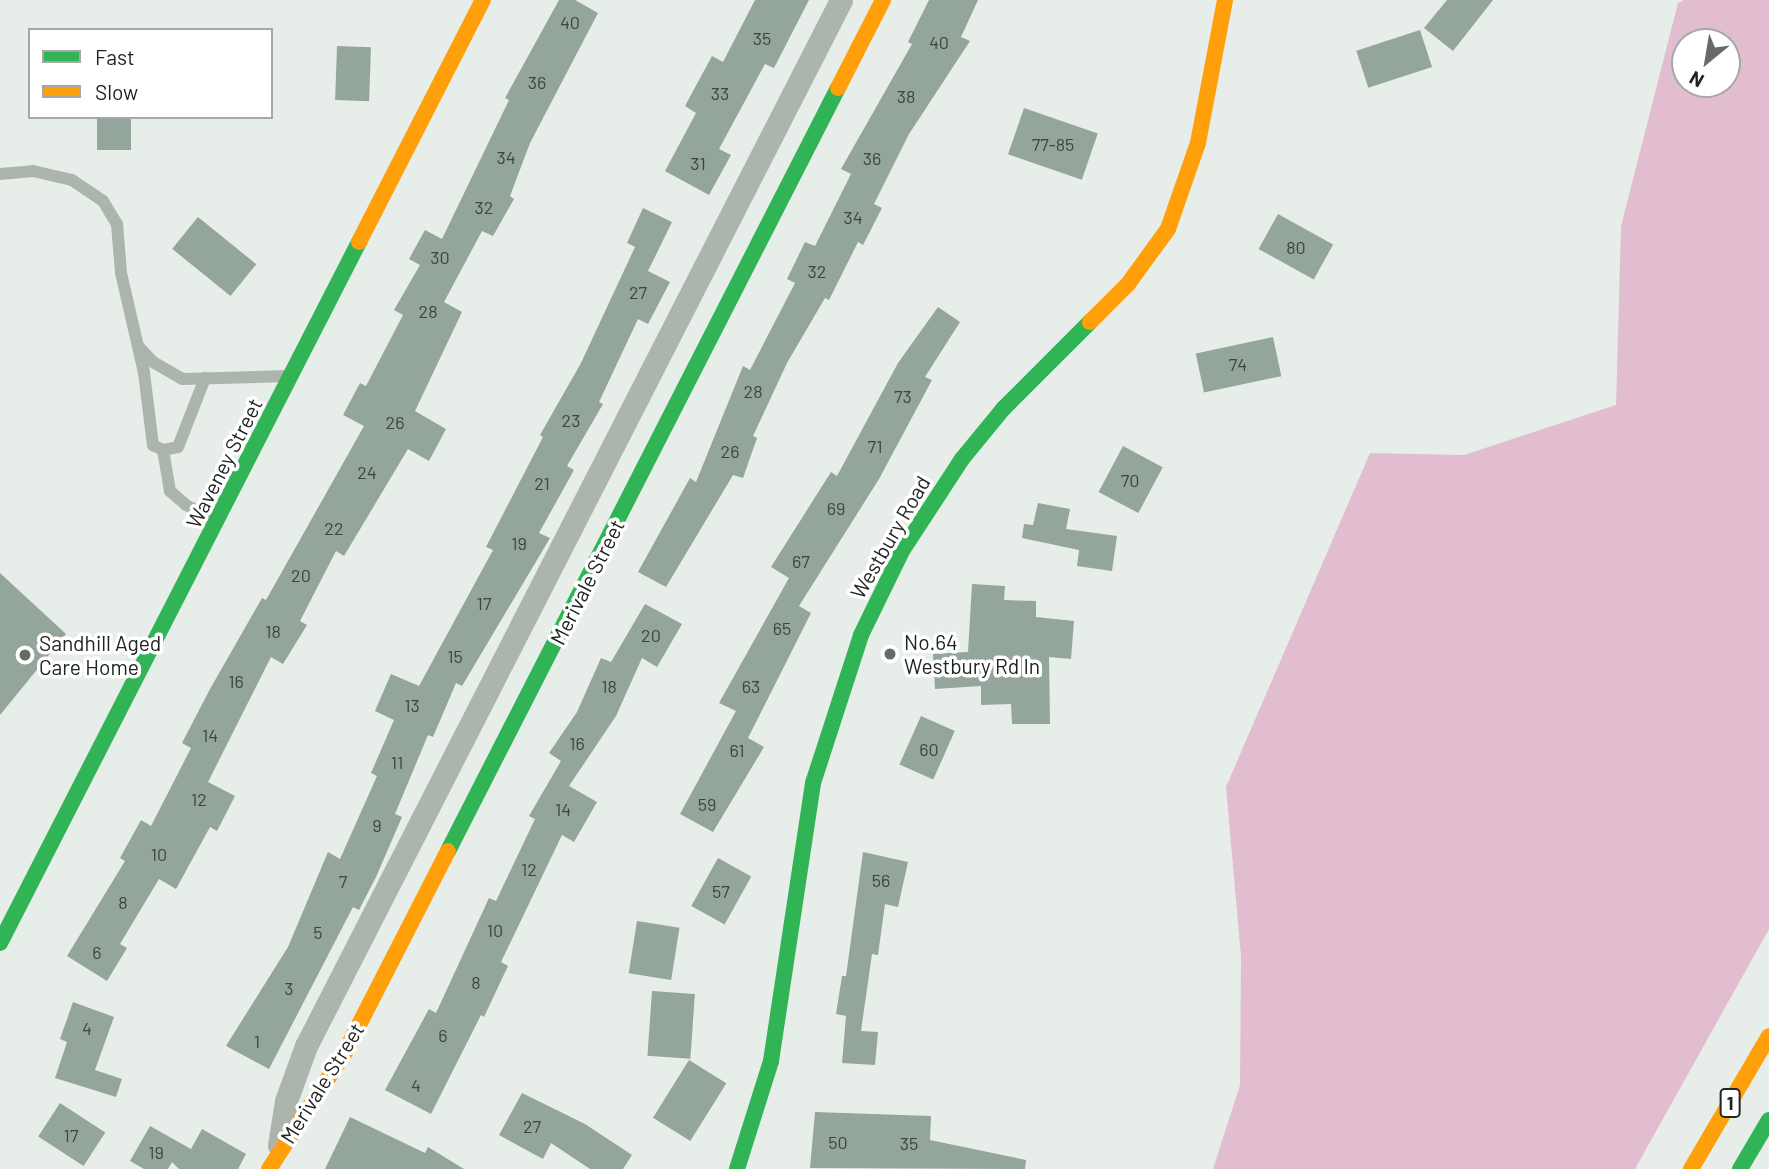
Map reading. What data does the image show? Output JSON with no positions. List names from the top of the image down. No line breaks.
{"streets":{"main road":["Waveney Street","Westbury Road","Merivale Street","1"]},"places":["No.64 Westbury Rd In","Sandhill Aged Care Home"],"house_numbers":["40","35","40","36","33","38","77-85","34","36","31","32","34","80","30","32","27","28","74","28","73","23","26","71","26","24","70","21","69","22","19","67","20","17","65","18","20","15","16","18","63","13","14","16","60","61","11","12","59","14","9","10","12","56","7","57","8","10","5","6","8","3","4","6","1","4","27","17","50","35","19"],"legend":["Fast","Slow"],"north":"bottom left"}
